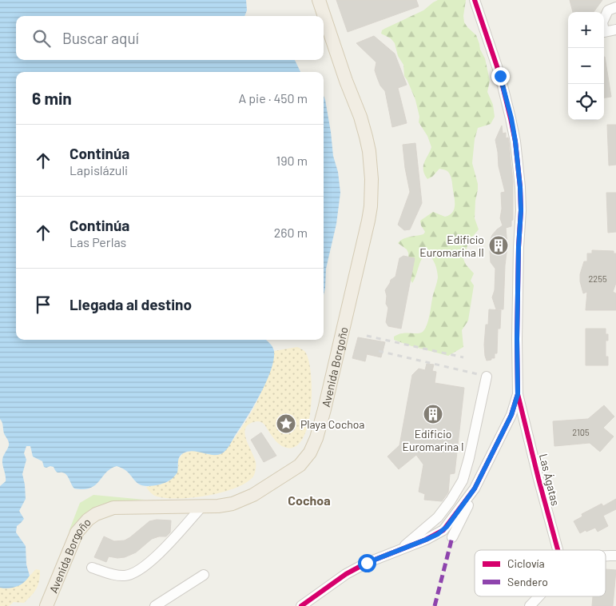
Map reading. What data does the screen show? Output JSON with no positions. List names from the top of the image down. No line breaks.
{"streets":{"main road":["Avenida Borgoño"],"street":["Las Ágatas"]},"districts":["Cochoa"],"places":{"building":["Edificio Euromarina II","Edificio Euromarina I"],"place":["Playa Cochoa"]},"house_numbers":["2255","2105"],"legend":["Ciclovía","Sendero"],"page":{"map_buttons":["+","−"],"search":"Buscar aquí","heading":["6 min","A pie · 450 m"],"list":[["Continúa","Lapislázuli","190 m"],["Continúa","Las Perlas","260 m"],"Llegada al destino"]}}
